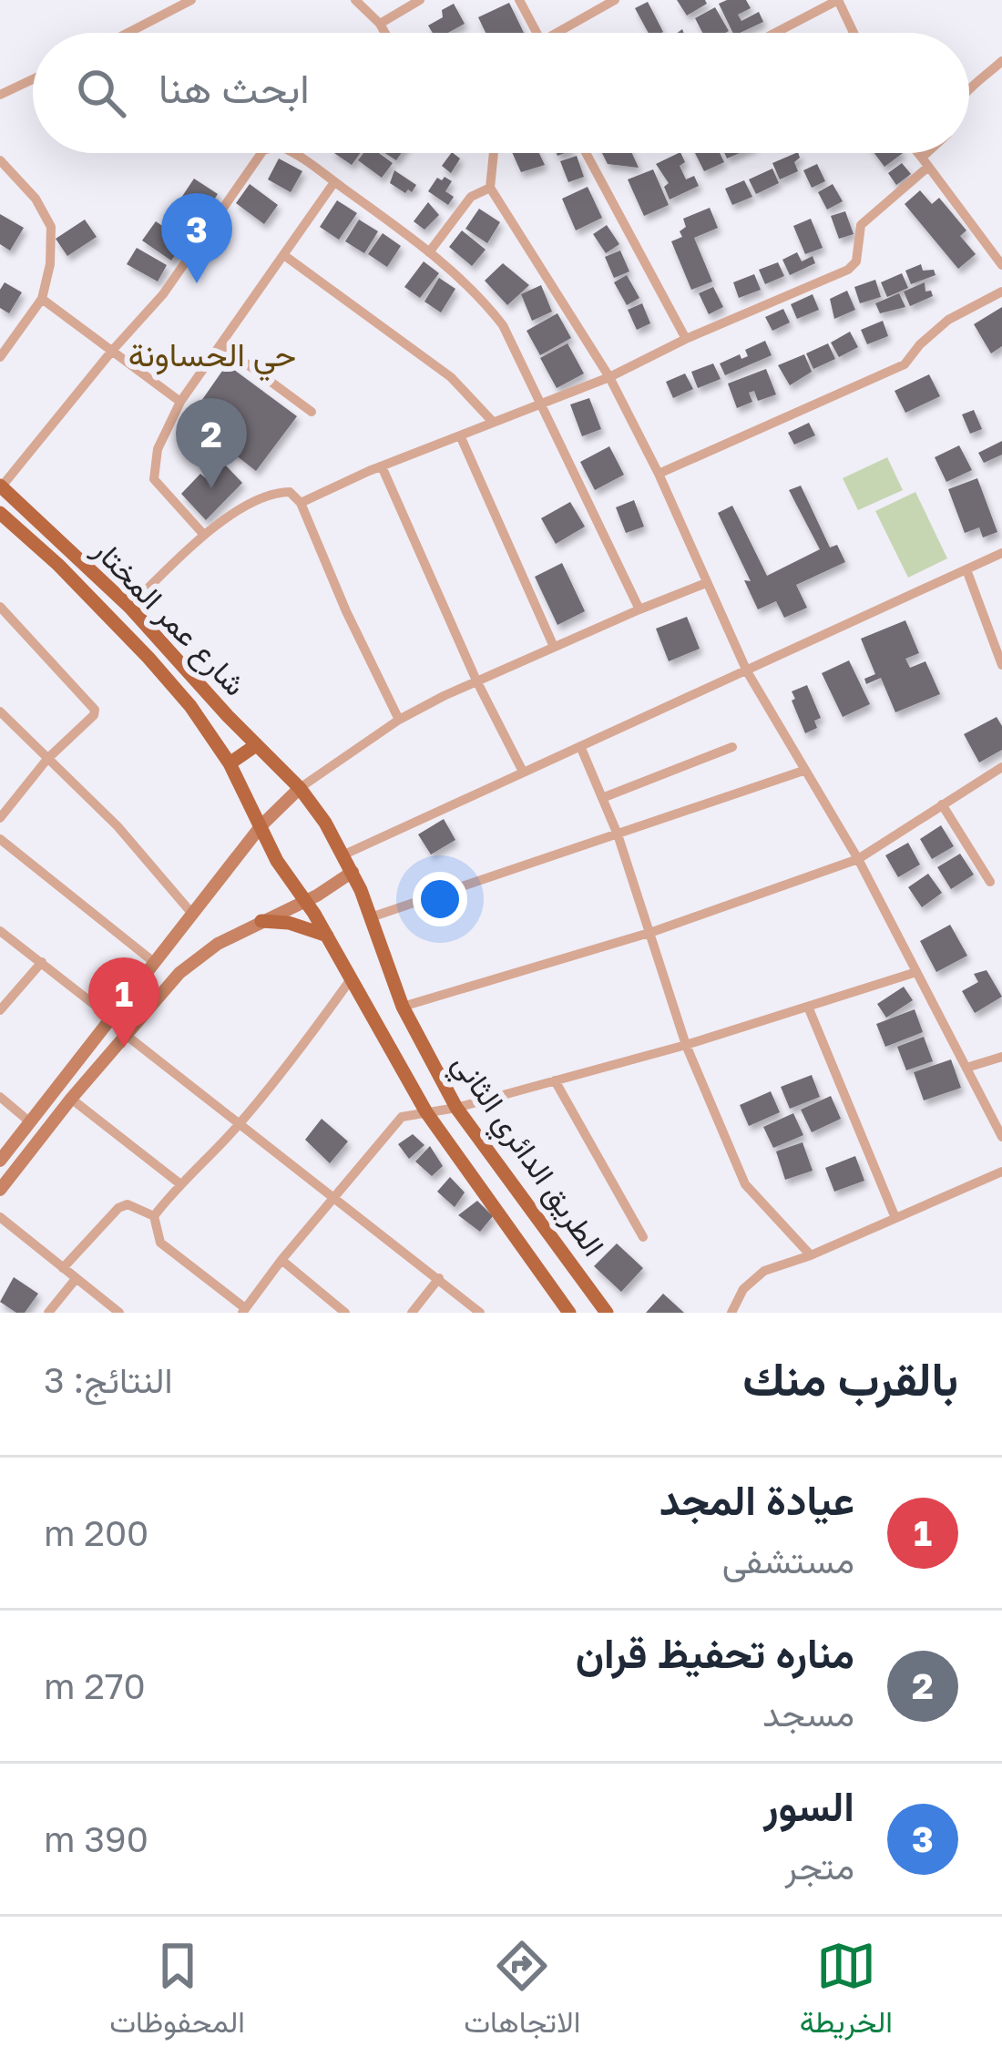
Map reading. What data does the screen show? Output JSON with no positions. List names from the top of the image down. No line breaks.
{"streets":{"main road":["شارع عمر المختار","الطريق الدائري الثاني"]},"crossings":[["شارع عمر المختار","الطريق الدائري الثاني"]],"districts":["حي الحساونة"],"page":{"search":"ابحث هنا","pins":["3","2","1"],"heading":["بالقرب منك","النتائج: 3"],"list":[{"mark":"1","name":"عيادة المجد","note":"مستشفى","value":"200 m"},{"mark":"2","name":"مناره تحفيظ قران","note":"مسجد","value":"270 m"},{"mark":"3","name":"السور","note":"متجر","value":"390 m"}],"nav":["الخريطة","الاتجاهات","المحفوظات"]}}
